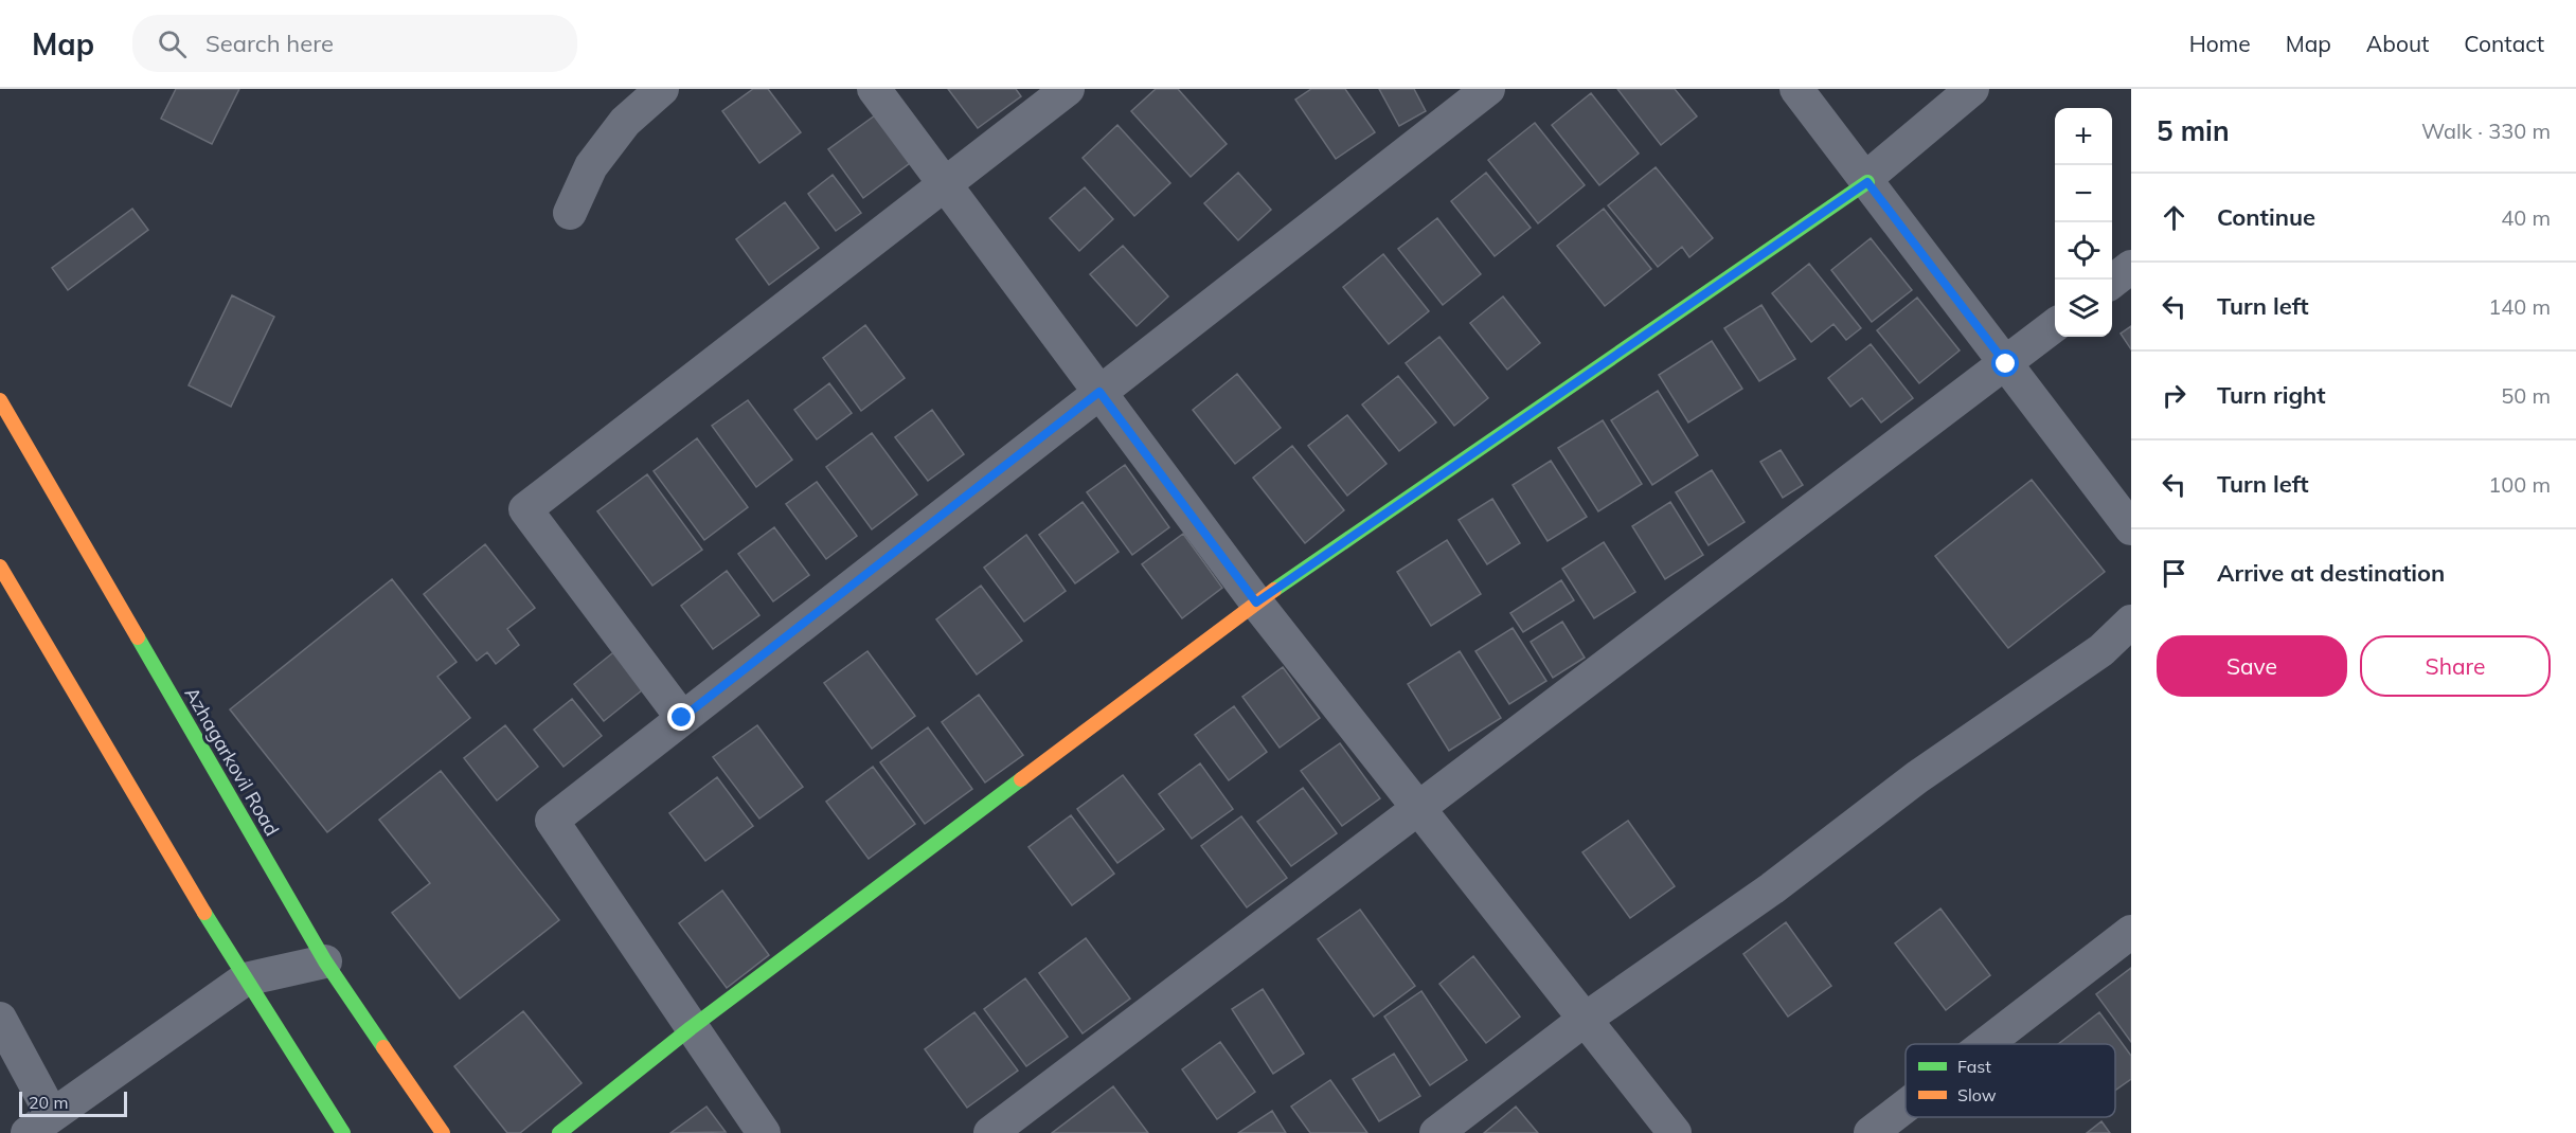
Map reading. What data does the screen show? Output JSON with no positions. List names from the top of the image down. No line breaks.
{"streets":{"street":["Azhagarkovil Road"]},"legend":["Fast","Slow"],"scale_bar":"20 m","page":{"header":"Map","search":"Search here","nav":["Home","Map","About","Contact"],"heading":["5 min","Walk · 330 m"],"map_buttons":["+","−"],"list":[["Continue","40 m"],["Turn left","140 m"],["Turn right","50 m"],["Turn left","100 m"],"Arrive at destination"],"buttons":["Save","Share"],"scale":"20 m"}}
